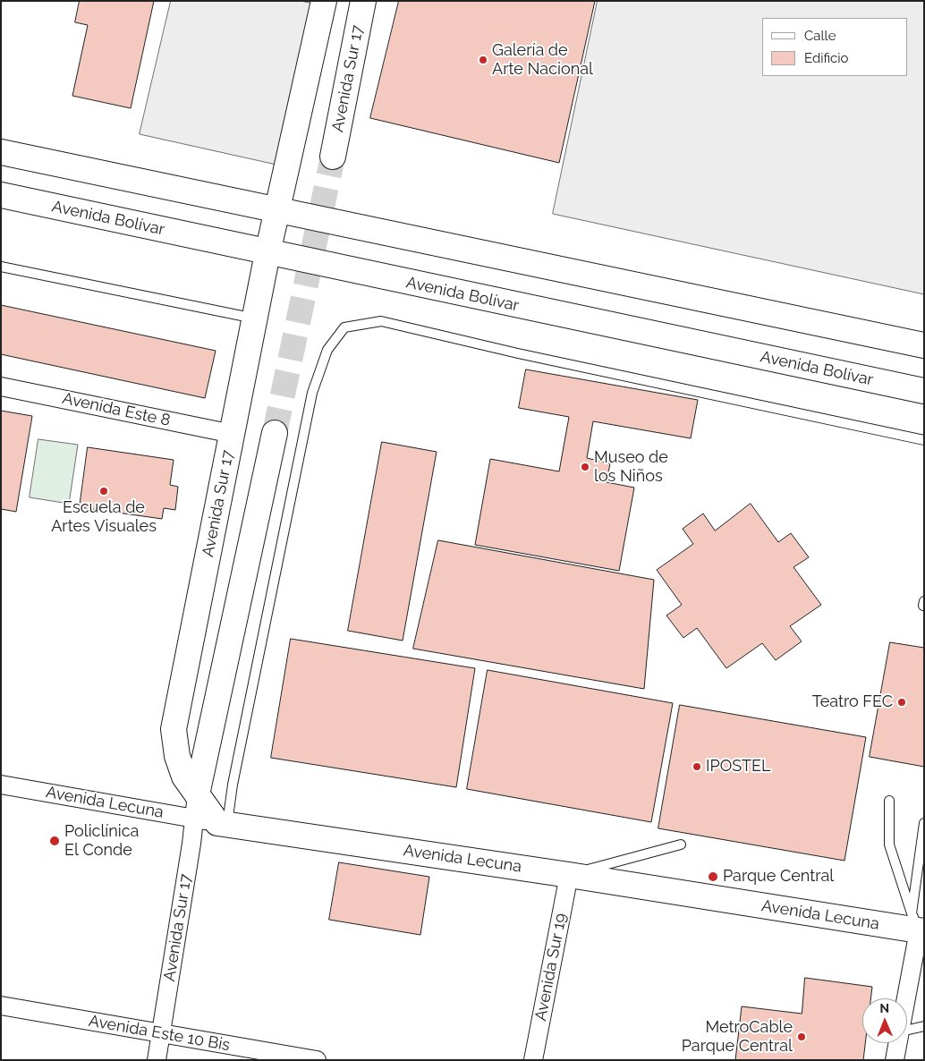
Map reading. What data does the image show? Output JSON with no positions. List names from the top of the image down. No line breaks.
{"streets":{"main road":["Avenida Sur 17","Avenida Bolívar","Avenida Lecuna"],"street":["Avenida Este 8","Avenida Sur 19","Avenida Este 10 Bis"]},"crossings":[["Avenida Sur 17","Avenida Bolívar"],["Avenida Sur 17","Avenida Este 8"],["Avenida Sur 17","Avenida Lecuna"],["Avenida Sur 17","Avenida Este 10 Bis"],["Avenida Lecuna","Avenida Sur 19"]],"places":["Galería de Arte Nacional","Museo de los Niños","Escuela de Artes Visuales","Teatro FEC","IPOSTEL","Policlínica El Conde","Parque Central","MetroCable Parque Central"],"legend":["Calle","Edificio"],"north":"top"}
